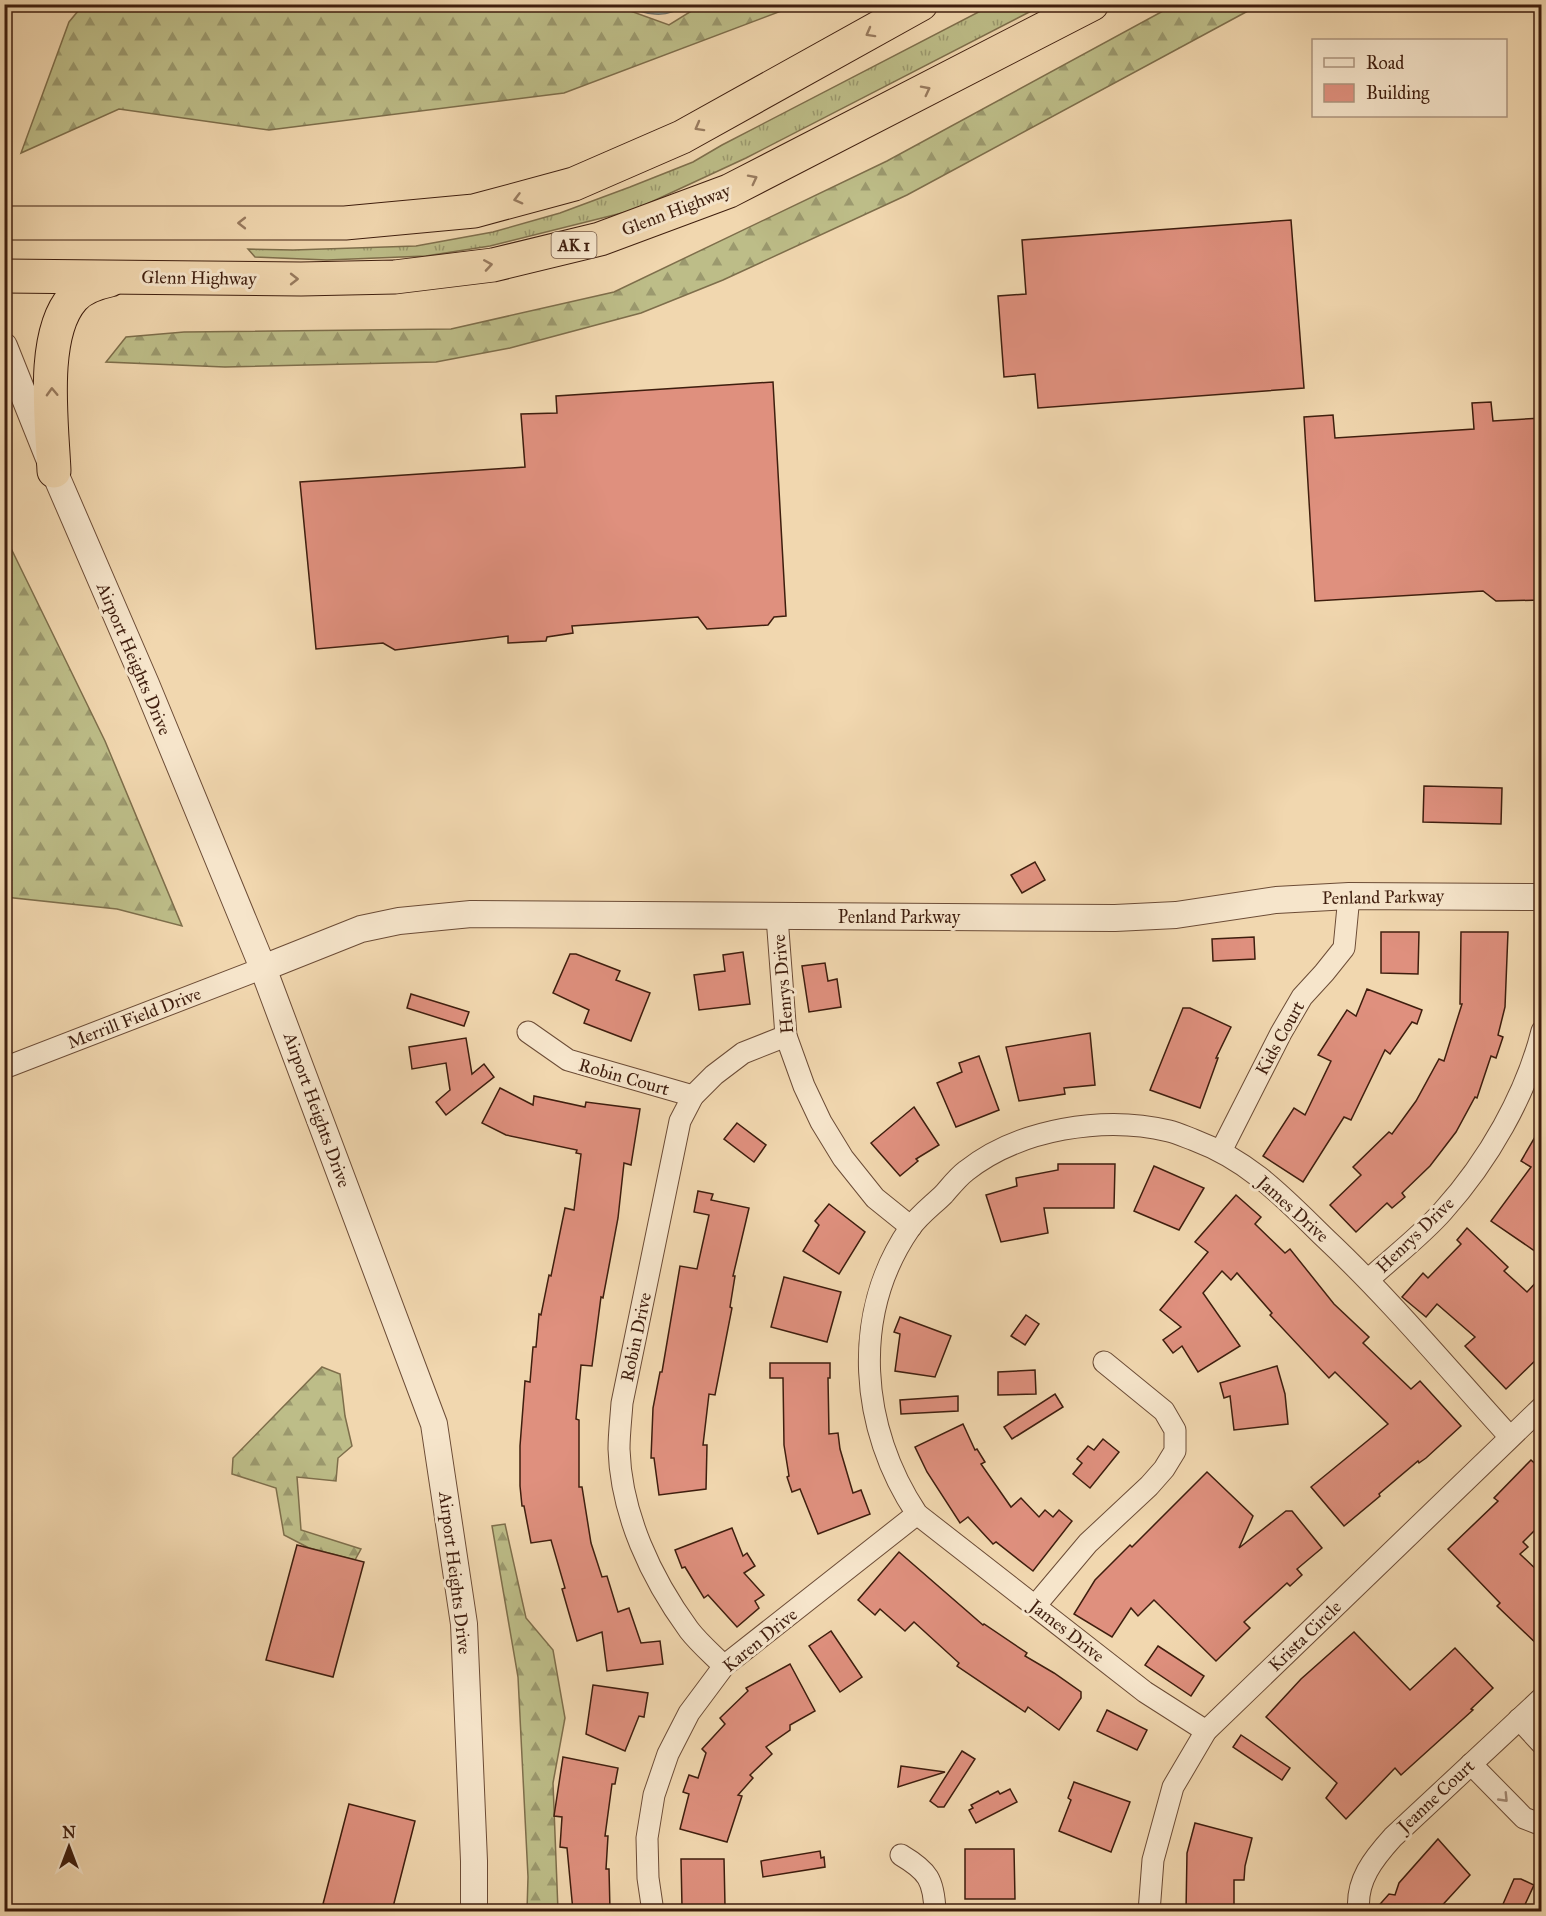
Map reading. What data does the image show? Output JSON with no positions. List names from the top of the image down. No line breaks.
{"streets":{"highway":["Glenn Highway","AK 1"],"street":["Airport Heights Drive","Penland Parkway","Henrys Drive","Merrill Field Drive","Kids Court","Robin Court","James Drive","Robin Drive","Krista Circle","Karen Drive","Jeanne Court"]},"crossings":[["Airport Heights Drive","Penland Parkway"],["Airport Heights Drive","Merrill Field Drive"],["Penland Parkway","Henrys Drive"],["Penland Parkway","Merrill Field Drive"],["Penland Parkway","Kids Court"],["Henrys Drive","James Drive"],["Henrys Drive","Robin Drive"],["Kids Court","James Drive"],["Robin Court","Robin Drive"],["James Drive","Krista Circle"],["James Drive","Karen Drive"],["Robin Drive","Karen Drive"]],"legend":["Road","Building"],"north":"top"}
